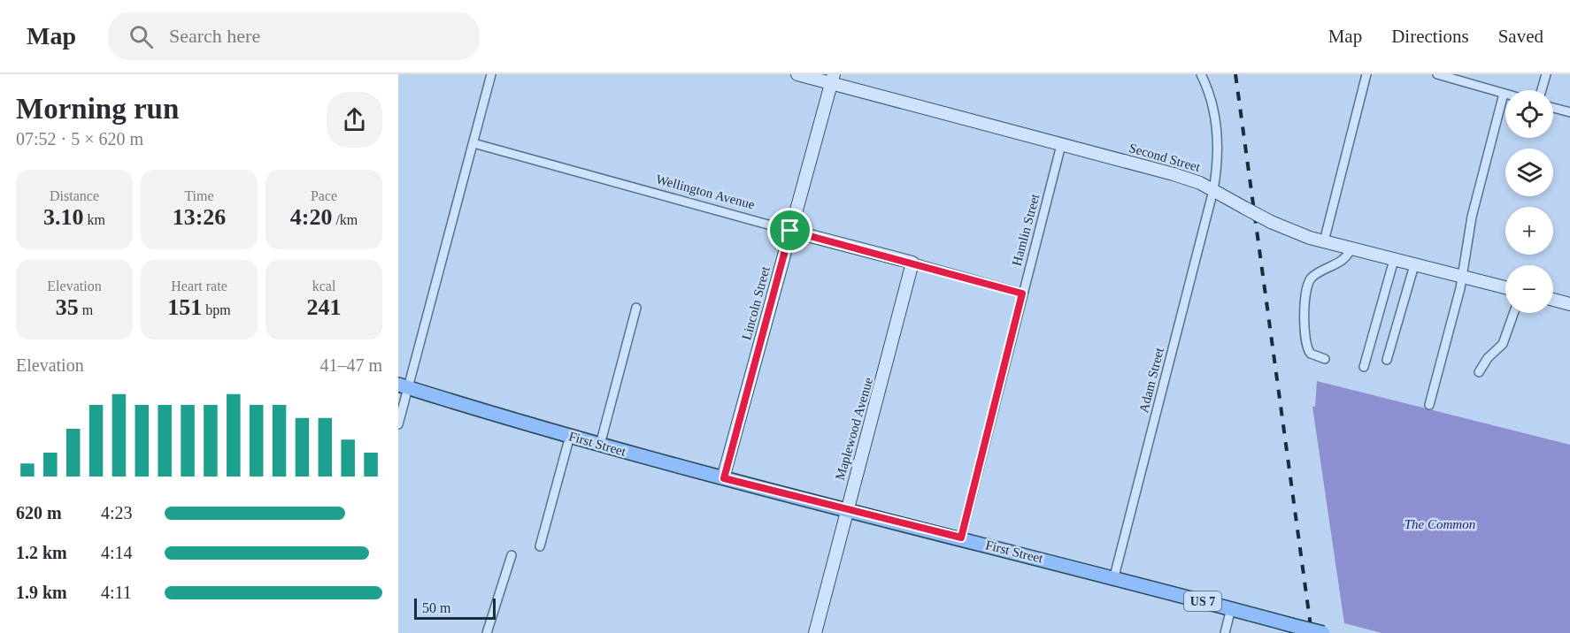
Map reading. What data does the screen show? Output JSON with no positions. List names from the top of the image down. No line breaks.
{"streets":{"main road":["First Street","US 7"],"street":["Second Street","Wellington Avenue","Hamlin Street","Lincoln Street","Adam Street","Maplewood Avenue"]},"crossings":[["Second Street","Hamlin Street"],["Second Street","Lincoln Street"],["Second Street","Adam Street"],["Wellington Avenue","Hamlin Street"],["Wellington Avenue","Lincoln Street"],["Wellington Avenue","Maplewood Avenue"],["Hamlin Street","First Street"],["Lincoln Street","First Street"],["Adam Street","First Street"],["Maplewood Avenue","First Street"]],"parks":["The Common"],"scale_bar":"50 m","page":{"header":"Map","search":"Search here","nav":["Map","Directions","Saved"],"heading":["Morning run","07:52 · 5 × 620 m"],"map_buttons":["+","−"],"stats":[["Distance","3.10 km"],["Time","13:26"],["Pace","4:20 /km"],["Elevation","35 m"],["Heart rate","151 bpm"],["kcal","241"]],"chart":["Elevation","41–47 m"],"list":[{"name":"620 m","note":"4:23"},{"name":"1.2 km","note":"4:14"},{"name":"1.9 km","note":"4:11"}],"scale":"50 m"}}
